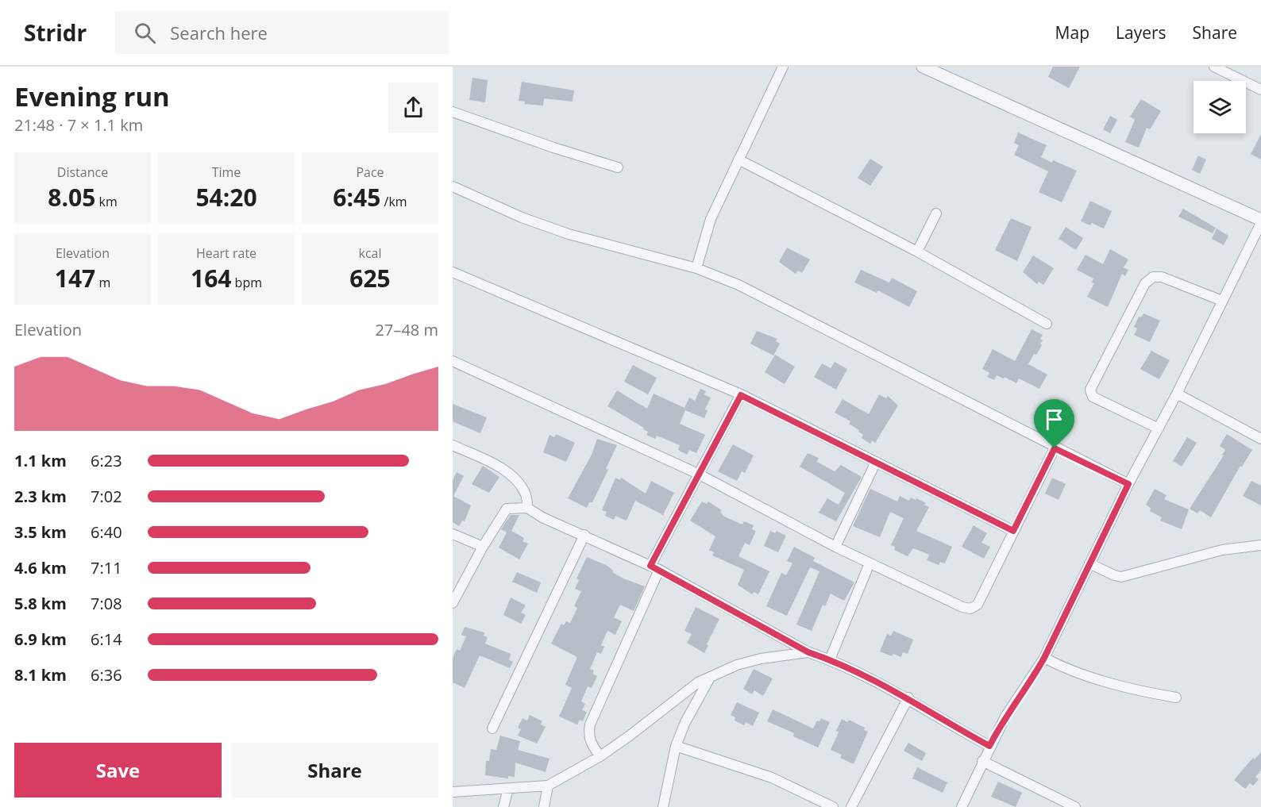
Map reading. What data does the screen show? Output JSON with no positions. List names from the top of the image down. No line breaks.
{"page":{"header":"Stridr","search":"Search here","nav":["Map","Layers","Share"],"heading":["Evening run","21:48 · 7 × 1.1 km"],"stats":[["Distance","8.05 km"],["Time","54:20"],["Pace","6:45 /km"],["Elevation","147 m"],["Heart rate","164 bpm"],["kcal","625"]],"chart":["Elevation","27–48 m"],"list":[{"name":"1.1 km","note":"6:23"},{"name":"2.3 km","note":"7:02"},{"name":"3.5 km","note":"6:40"},{"name":"4.6 km","note":"7:11"},{"name":"5.8 km","note":"7:08"},{"name":"6.9 km","note":"6:14"},{"name":"8.1 km","note":"6:36"}],"buttons":["Save","Share"]}}
